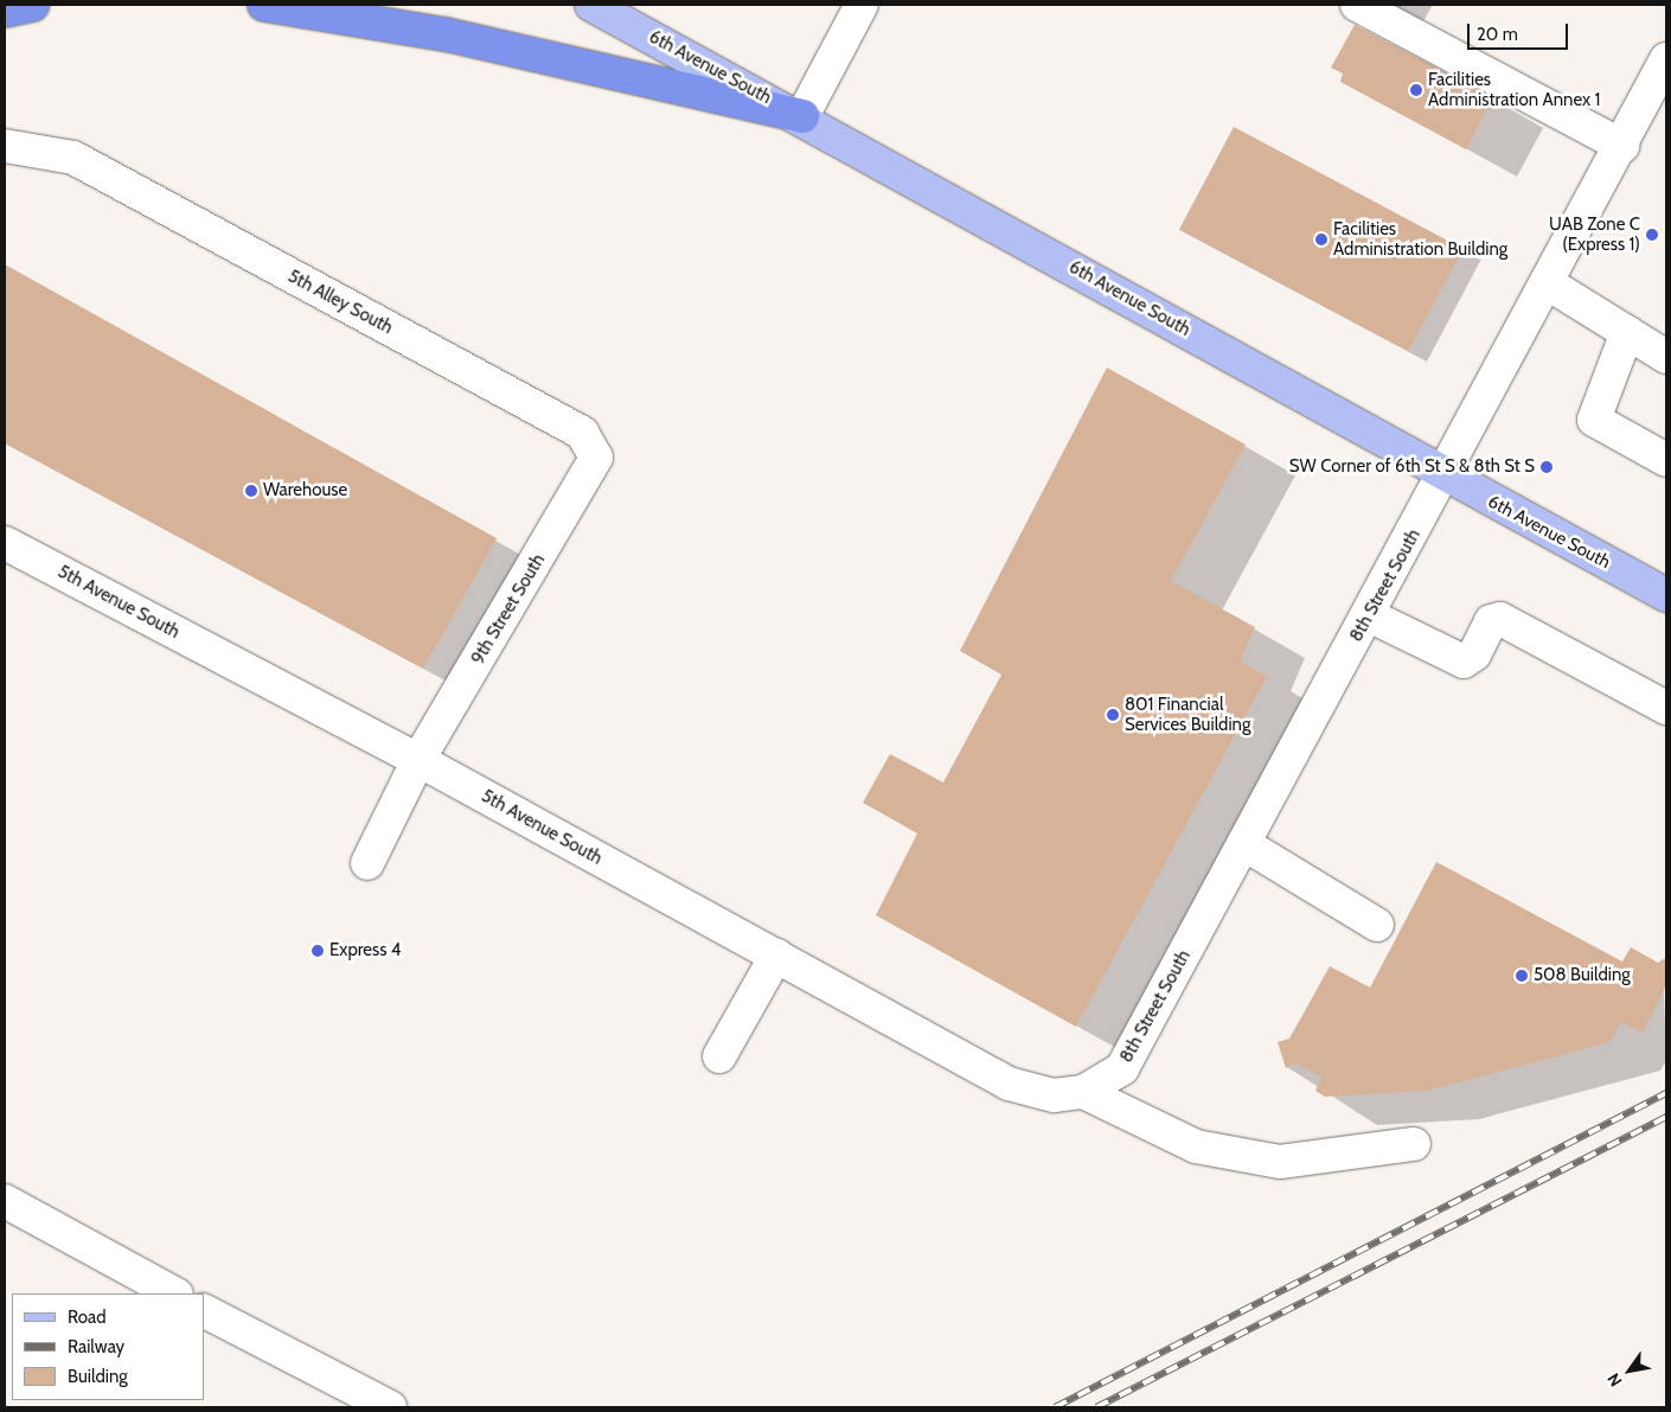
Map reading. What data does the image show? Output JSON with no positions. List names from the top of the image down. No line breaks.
{"streets":{"main road":["6th Avenue South"],"street":["5th Alley South","8th Street South","5th Avenue South","9th Street South"]},"crossings":[["6th Avenue South","8th Street South"],["5th Alley South","9th Street South"],["8th Street South","5th Avenue South"],["5th Avenue South","9th Street South"]],"places":["Facilities Administration Annex 1","UAB Zone C (Express 1)","Facilities Administration Building","SW Corner of 6th St S & 8th St S","Warehouse","801 Financial Services Building","Express 4","508 Building"],"legend":["Road","Railway","Building"],"scale_bar":"20 m","north":"bottom left"}
